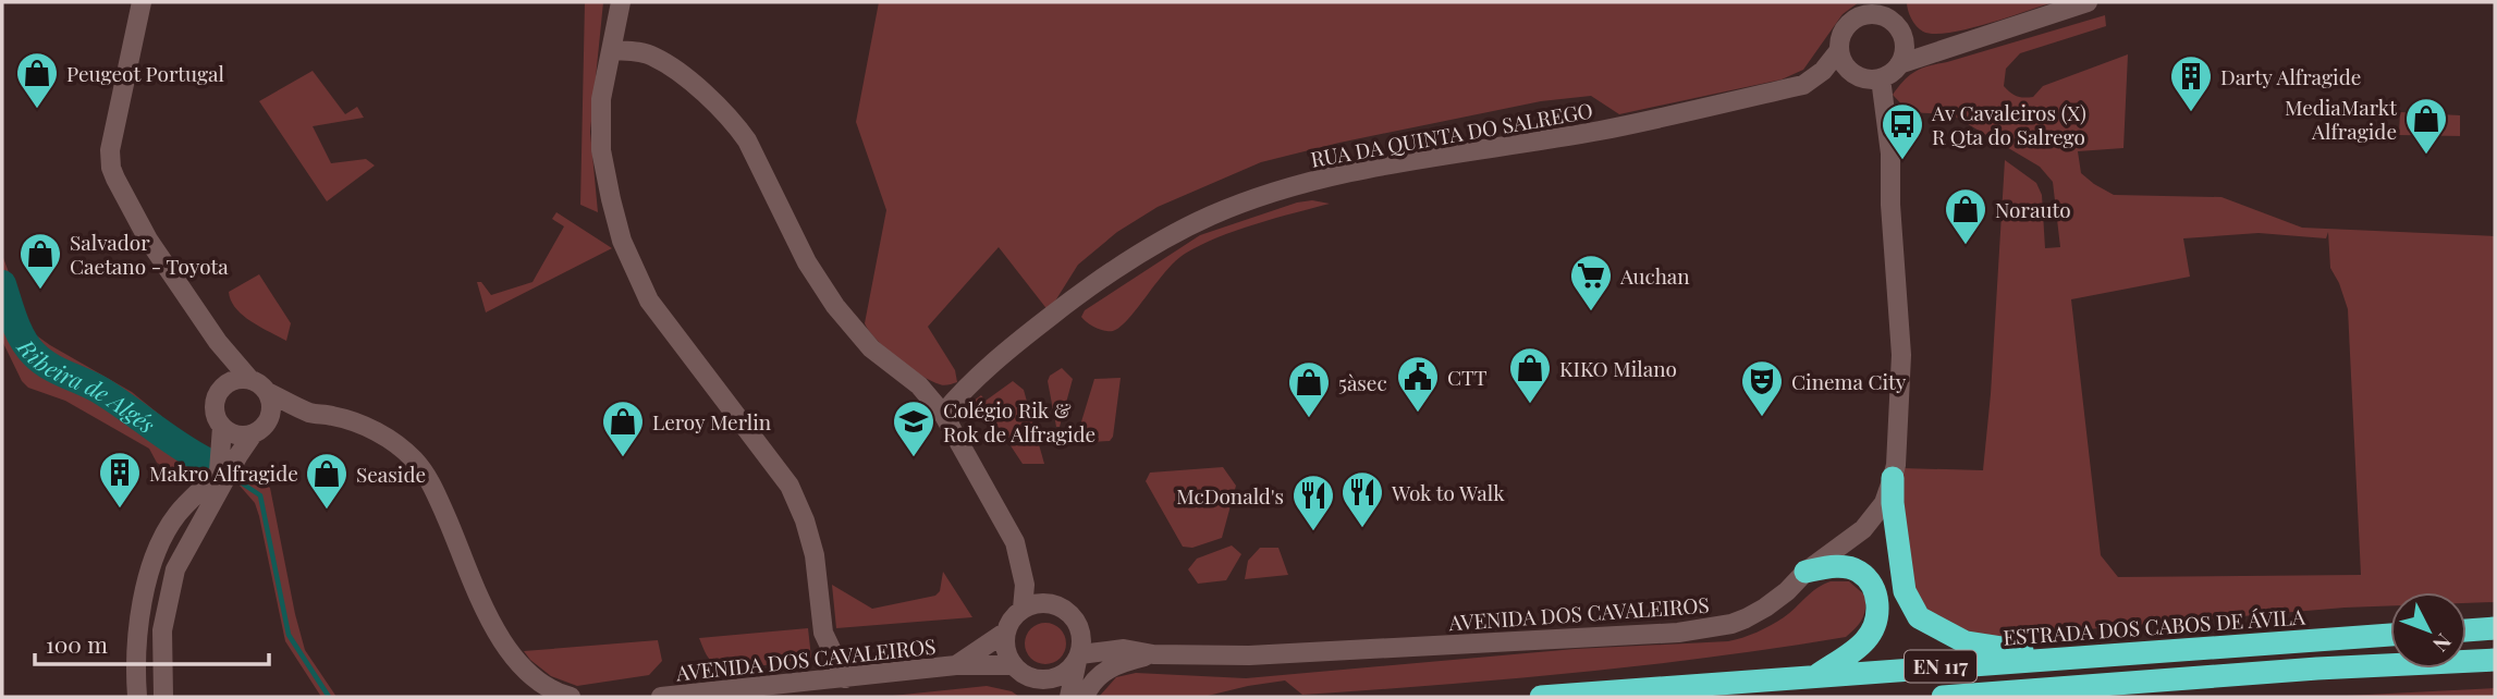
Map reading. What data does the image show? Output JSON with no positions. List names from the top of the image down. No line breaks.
{"streets":{"highway":["ESTRADA DOS CABOS DE ÁVILA","EN 117"],"street":["RUA DA QUINTA DO SALREGO","AVENIDA DOS CAVALEIROS"]},"crossings":[["RUA DA QUINTA DO SALREGO","AVENIDA DOS CAVALEIROS"]],"water":["Ribeira de Algés"],"places":{"shop":["Peugeot Portugal","MediaMarkt Alfragide","Norauto","Salvador Caetano - Toyota","KIKO Milano","5àsec","Leroy Merlin","Seaside"],"building":["Darty Alfragide","Makro Alfragide"],"bus stop":["Av Cavaleiros (X) R Qta do Salrego"],"supermarket":["Auchan"],"public building":["CTT"],"theatre":["Cinema City"],"school or university":["Colégio Rik & Rok de Alfragide"],"restaurant":["Wok to Walk","McDonald's"]},"scale_bar":"100 m","north":"bottom right"}
